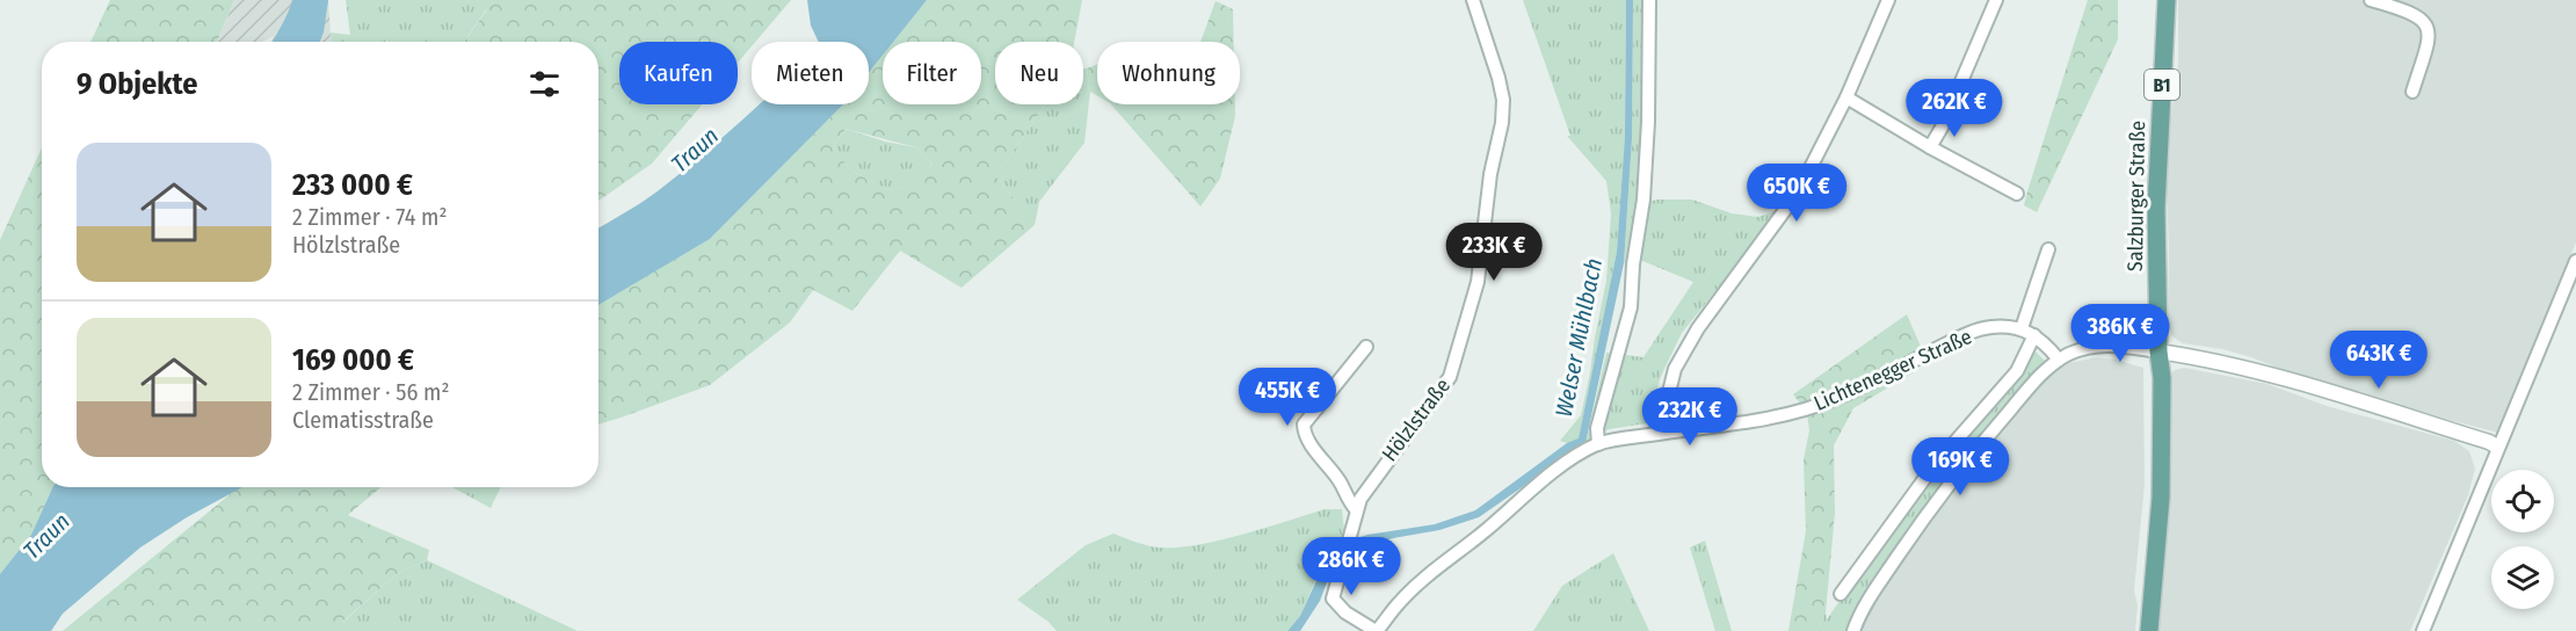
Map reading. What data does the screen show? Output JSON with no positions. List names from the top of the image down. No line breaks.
{"streets":{"main road":["B1","Salzburger Straße"],"street":["Lichtenegger Straße","Hölzlstraße"]},"crossings":[["Lichtenegger Straße","Hölzlstraße"]],"water":["Traun","Welser Mühlbach"],"page":{"chip":["Kaufen","Mieten","Filter","Neu","Wohnung"],"heading":"9 Objekte","price":["262K €","650K €","233K €","386K €","643K €","455K €","232K €","169K €","286K €"],"list":[{"name":"233 000 €","note":"2 Zimmer · 74 m² · Hölzlstraße"},{"name":"169 000 €","note":"2 Zimmer · 56 m² · Clematisstraße"}]}}
